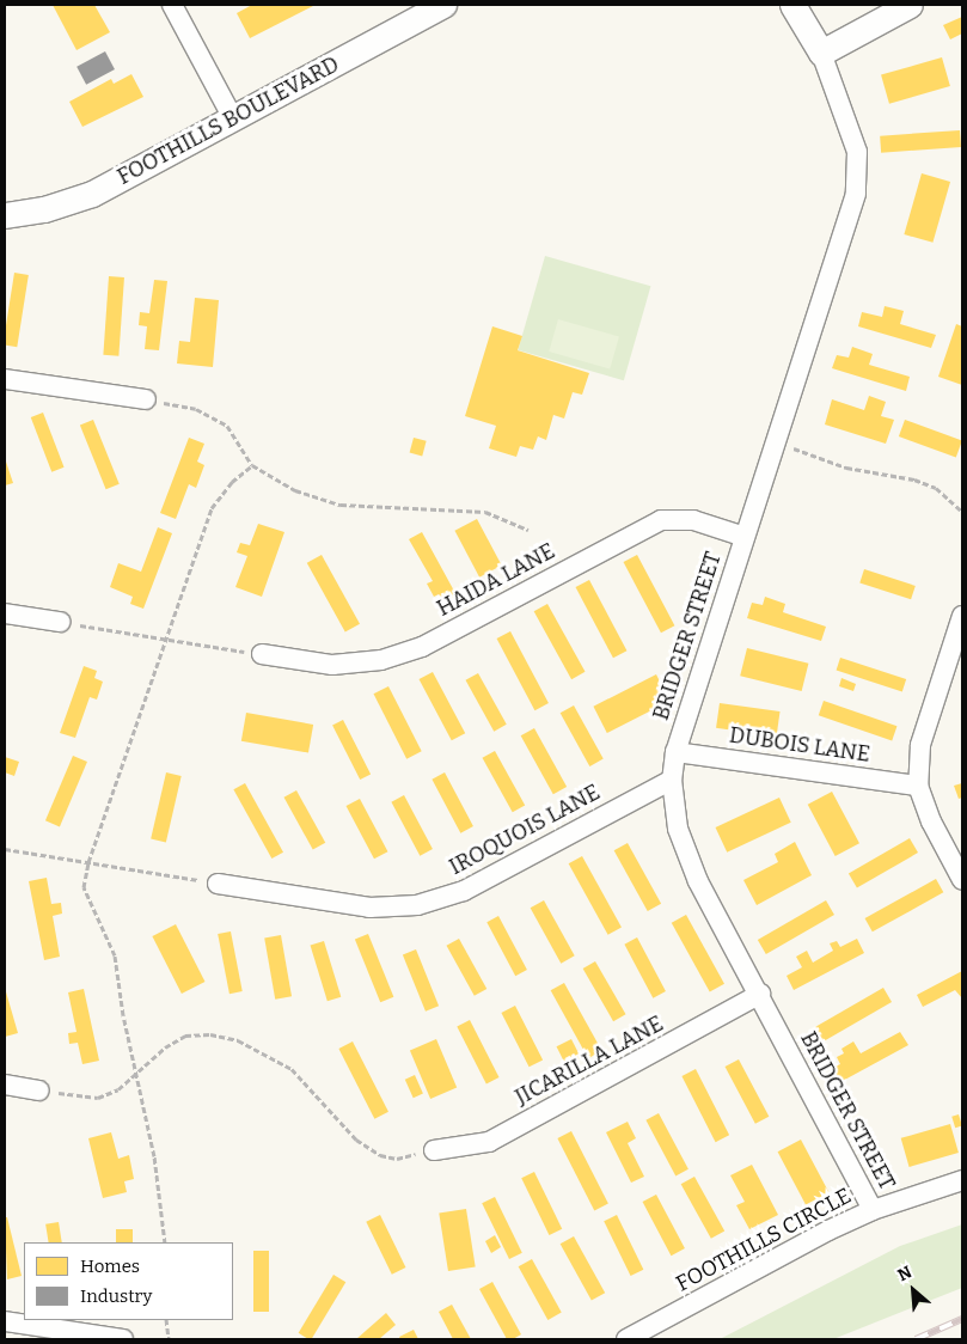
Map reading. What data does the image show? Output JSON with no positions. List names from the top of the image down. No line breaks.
{"streets":{"street":["FOOTHILLS BOULEVARD","HAIDA LANE","BRIDGER STREET","DUBOIS LANE","IROQUOIS LANE","JICARILLA LANE","FOOTHILLS CIRCLE"]},"crossings":[["HAIDA LANE","BRIDGER STREET"],["BRIDGER STREET","DUBOIS LANE"],["BRIDGER STREET","IROQUOIS LANE"],["BRIDGER STREET","JICARILLA LANE"],["BRIDGER STREET","FOOTHILLS CIRCLE"]],"legend":["Homes","Industry"],"north":"top left"}
